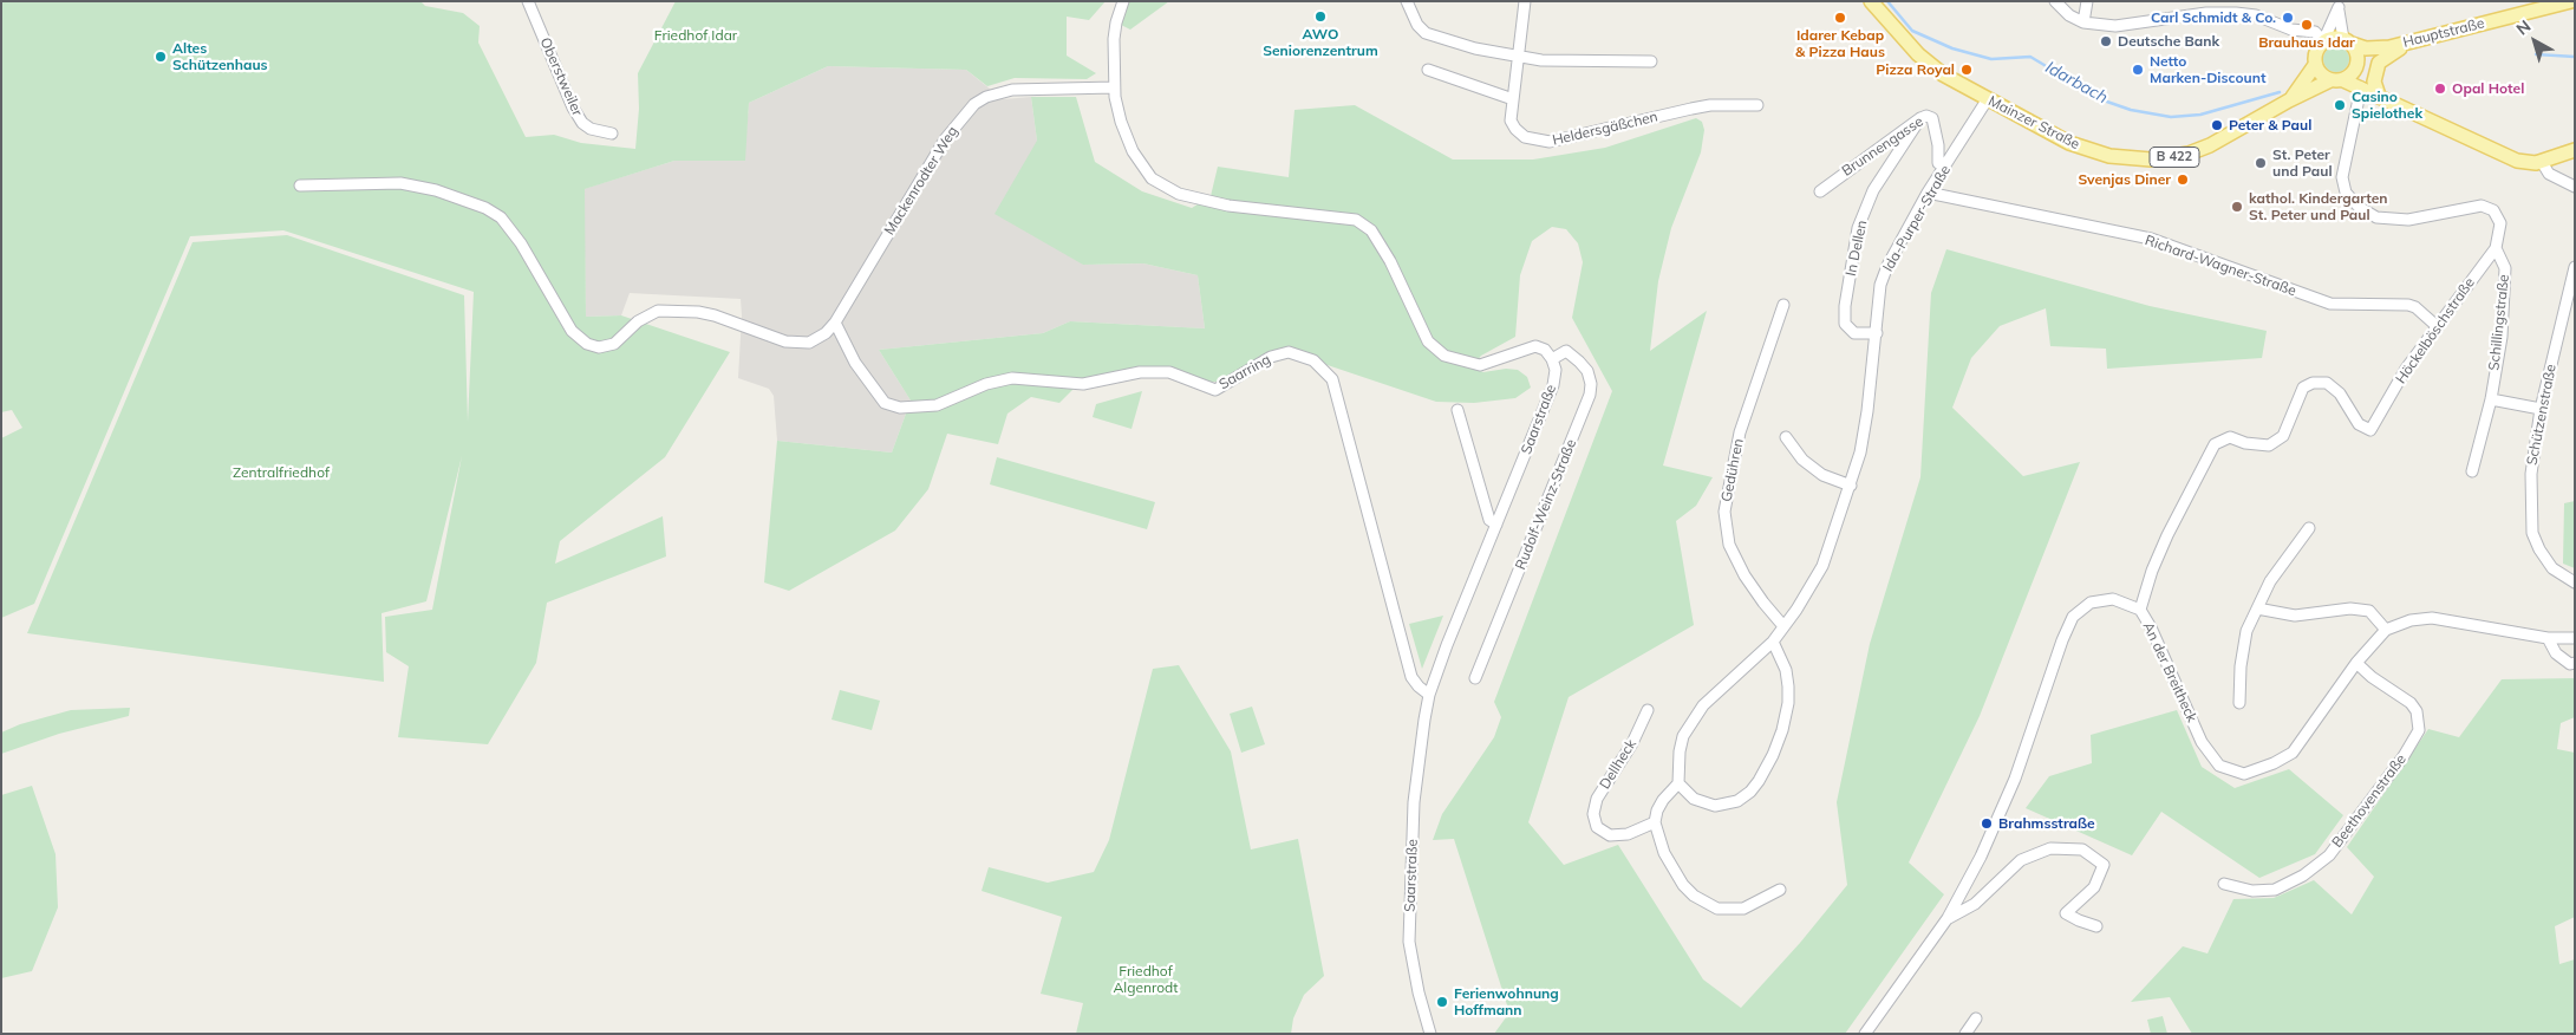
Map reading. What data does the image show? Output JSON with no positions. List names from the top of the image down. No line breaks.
{"streets":{"main road":["Hauptstraße","Mainzer Straße","B 422"],"street":["Oberstweiler","Heldersgäßchen","Brunnengasse","Mackenrodter Weg","Ida-Purper-Straße","In Dellen","Richard-Wagner-Straße","Schillingstraße","Höckelböschstraße","Saarring","Schützenstraße","Saarstraße","Gedühren","Rudolf-Weinz-Straße","An der Breitheck","Dellheck","Beethovenstraße"]},"crossings":[["Hauptstraße","Mainzer Straße"],["Hauptstraße","B 422"],["Mainzer Straße","B 422"],["Mainzer Straße","Ida-Purper-Straße"],["Brunnengasse","Ida-Purper-Straße"],["Brunnengasse","In Dellen"],["Mackenrodter Weg","Saarring"],["Ida-Purper-Straße","In Dellen"],["Ida-Purper-Straße","Richard-Wagner-Straße"],["Ida-Purper-Straße","Gedühren"],["Richard-Wagner-Straße","Höckelböschstraße"],["Schillingstraße","Höckelböschstraße"],["Höckelböschstraße","An der Breitheck"],["Saarring","Saarstraße"],["Saarstraße","Rudolf-Weinz-Straße"],["An der Breitheck","Beethovenstraße"]],"water":["Idarbach"],"parks":["Friedhof Idar","Zentralfriedhof","Friedhof Algenrodt"],"places":["AWO Seniorenzentrum","Idarer Kebap & Pizza Haus","Carl Schmidt & Co.","Brauhaus Idar","Deutsche Bank","Altes Schützenhaus","Pizza Royal","Netto Marken-Discount","Opal Hotel","Casino Spielothek","Peter & Paul","St. Peter und Paul","Svenjas Diner","kathol. Kindergarten St. Peter und Paul","Brahmsstraße","Ferienwohnung Hoffmann"],"north":"top left"}
